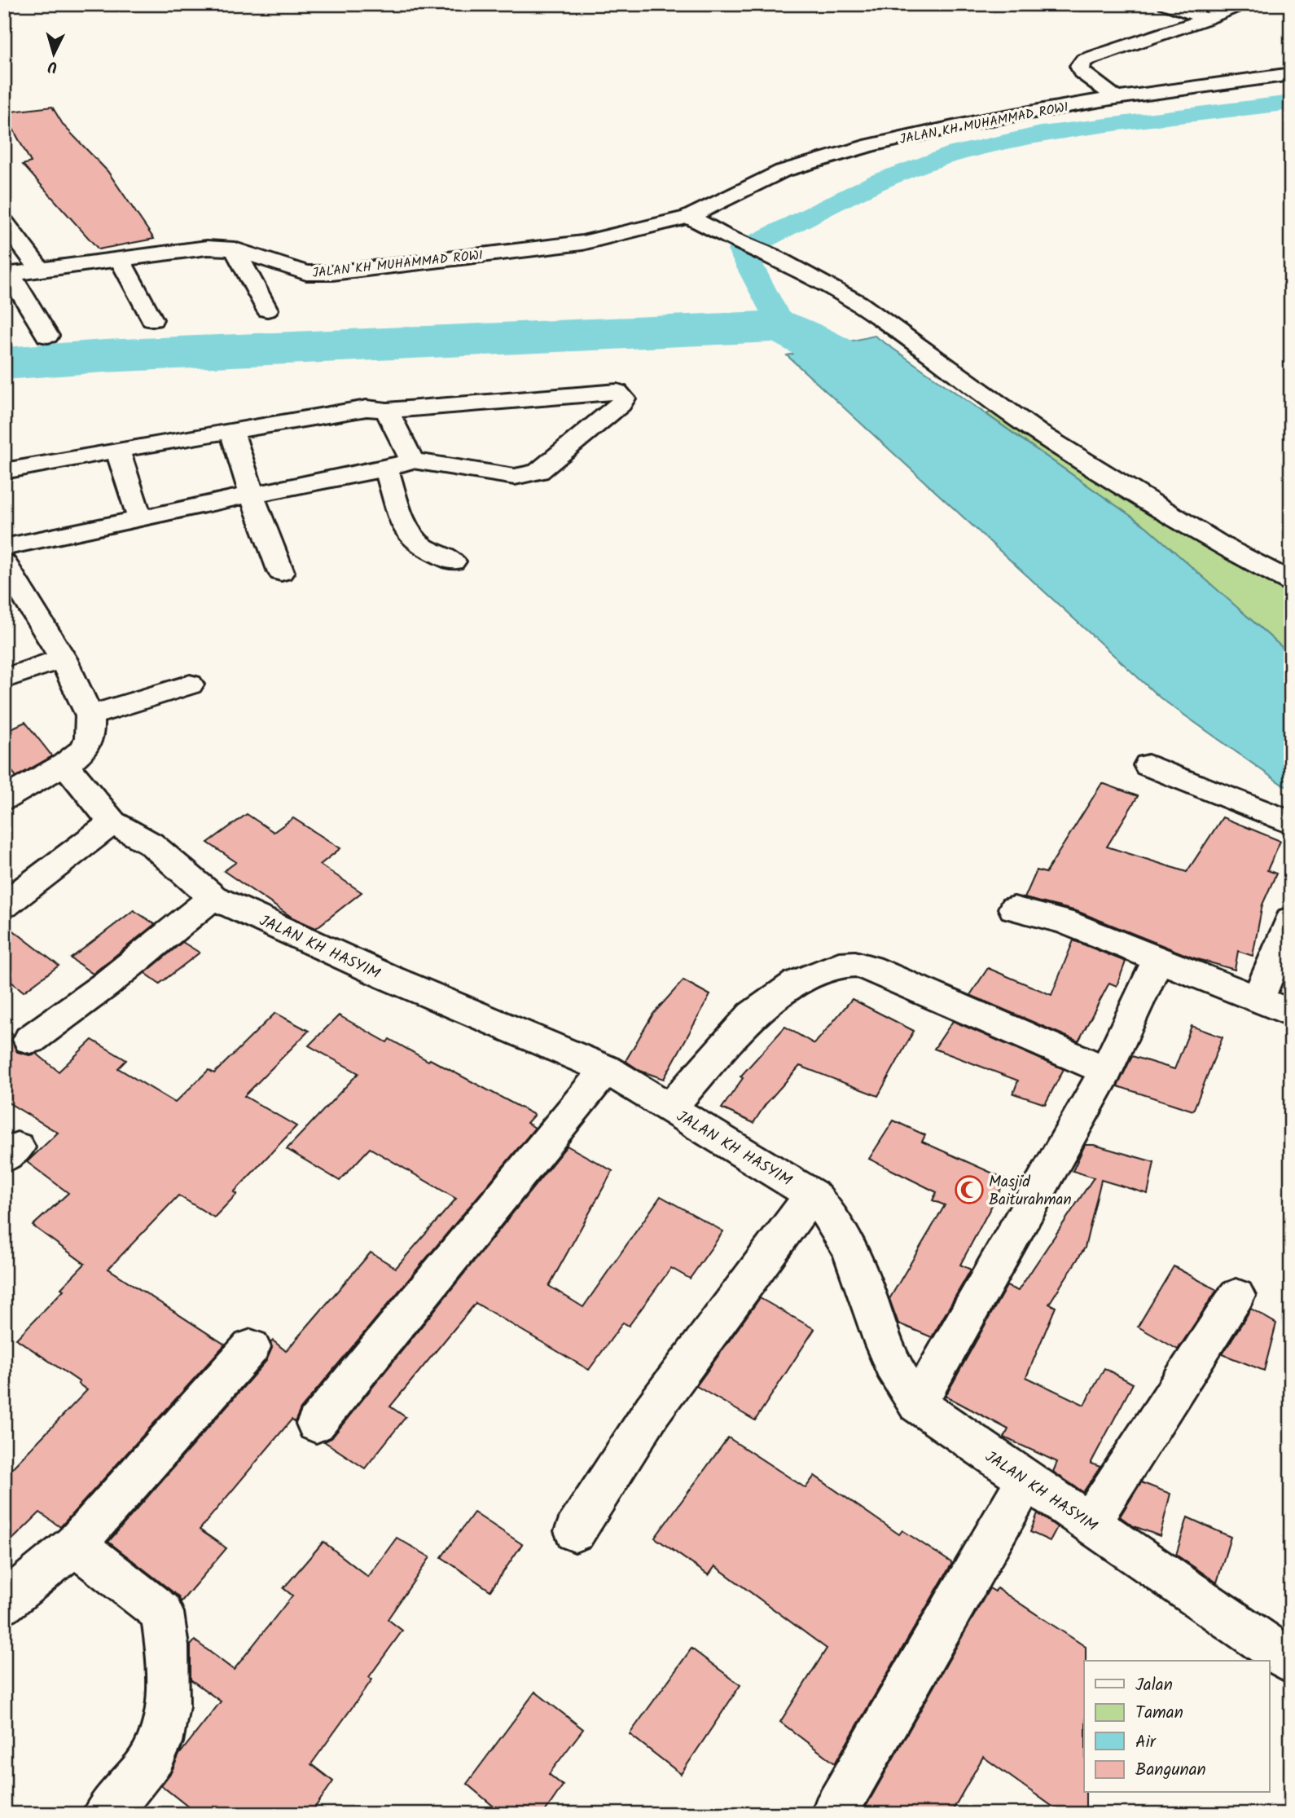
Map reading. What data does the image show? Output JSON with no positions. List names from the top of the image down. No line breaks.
{"streets":{"street":["JALAN KH MUHAMMAD ROWI","JALAN KH HASYIM"]},"places":{"mosque":["Masjid Baiturahman"]},"legend":["Jalan","Taman","Air","Bangunan"],"north":"bottom"}
